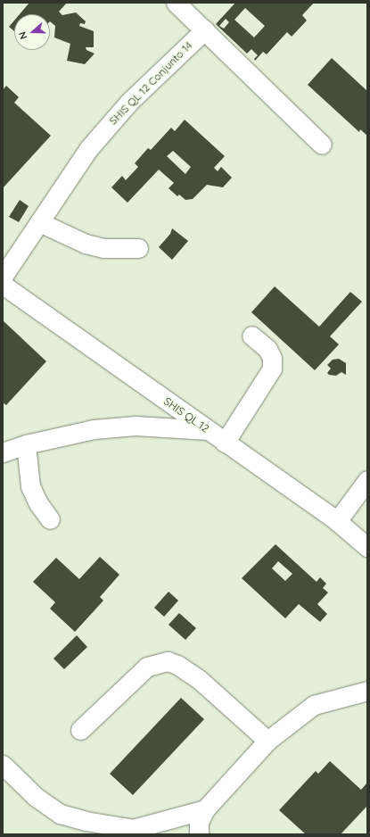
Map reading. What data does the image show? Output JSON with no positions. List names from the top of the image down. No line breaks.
{"streets":{"street":["SHIS QL 12 Conjunto 14","SHIS QL 12"]},"north":"left"}
